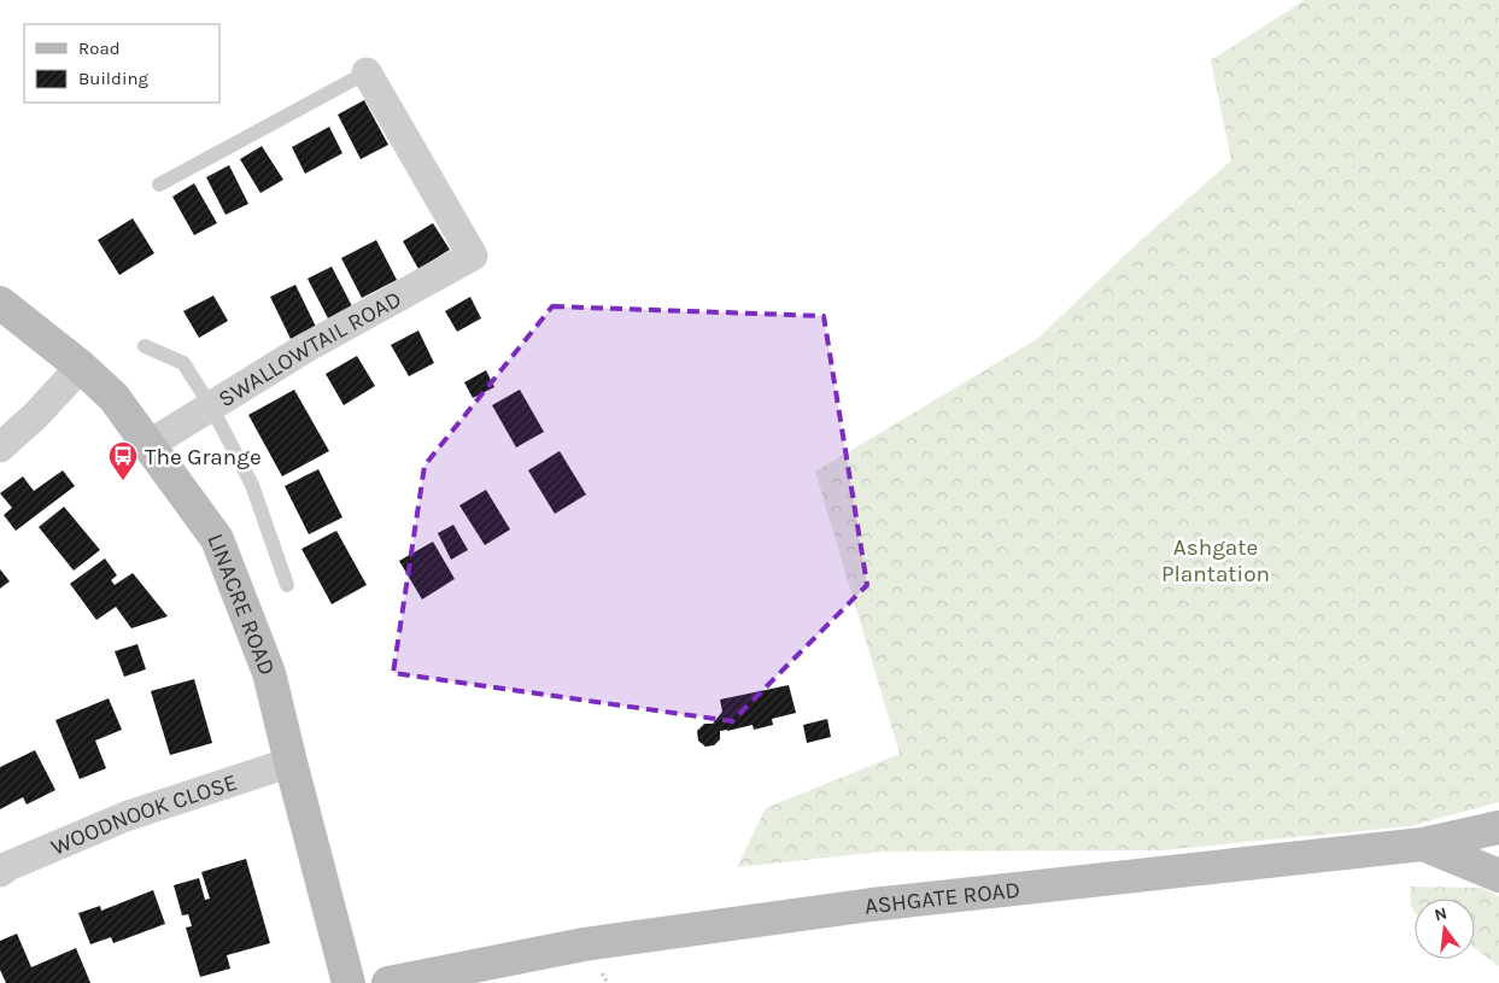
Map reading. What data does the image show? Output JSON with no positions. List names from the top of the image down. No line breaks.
{"streets":{"street":["SWALLOWTAIL ROAD","LINACRE ROAD","WOODNOOK CLOSE","ASHGATE ROAD"]},"crossings":[["SWALLOWTAIL ROAD","LINACRE ROAD"],["LINACRE ROAD","WOODNOOK CLOSE"]],"parks":["Ashgate Plantation"],"places":{"bus stop":["The Grange"]},"legend":["Road","Building"],"north":"top"}
